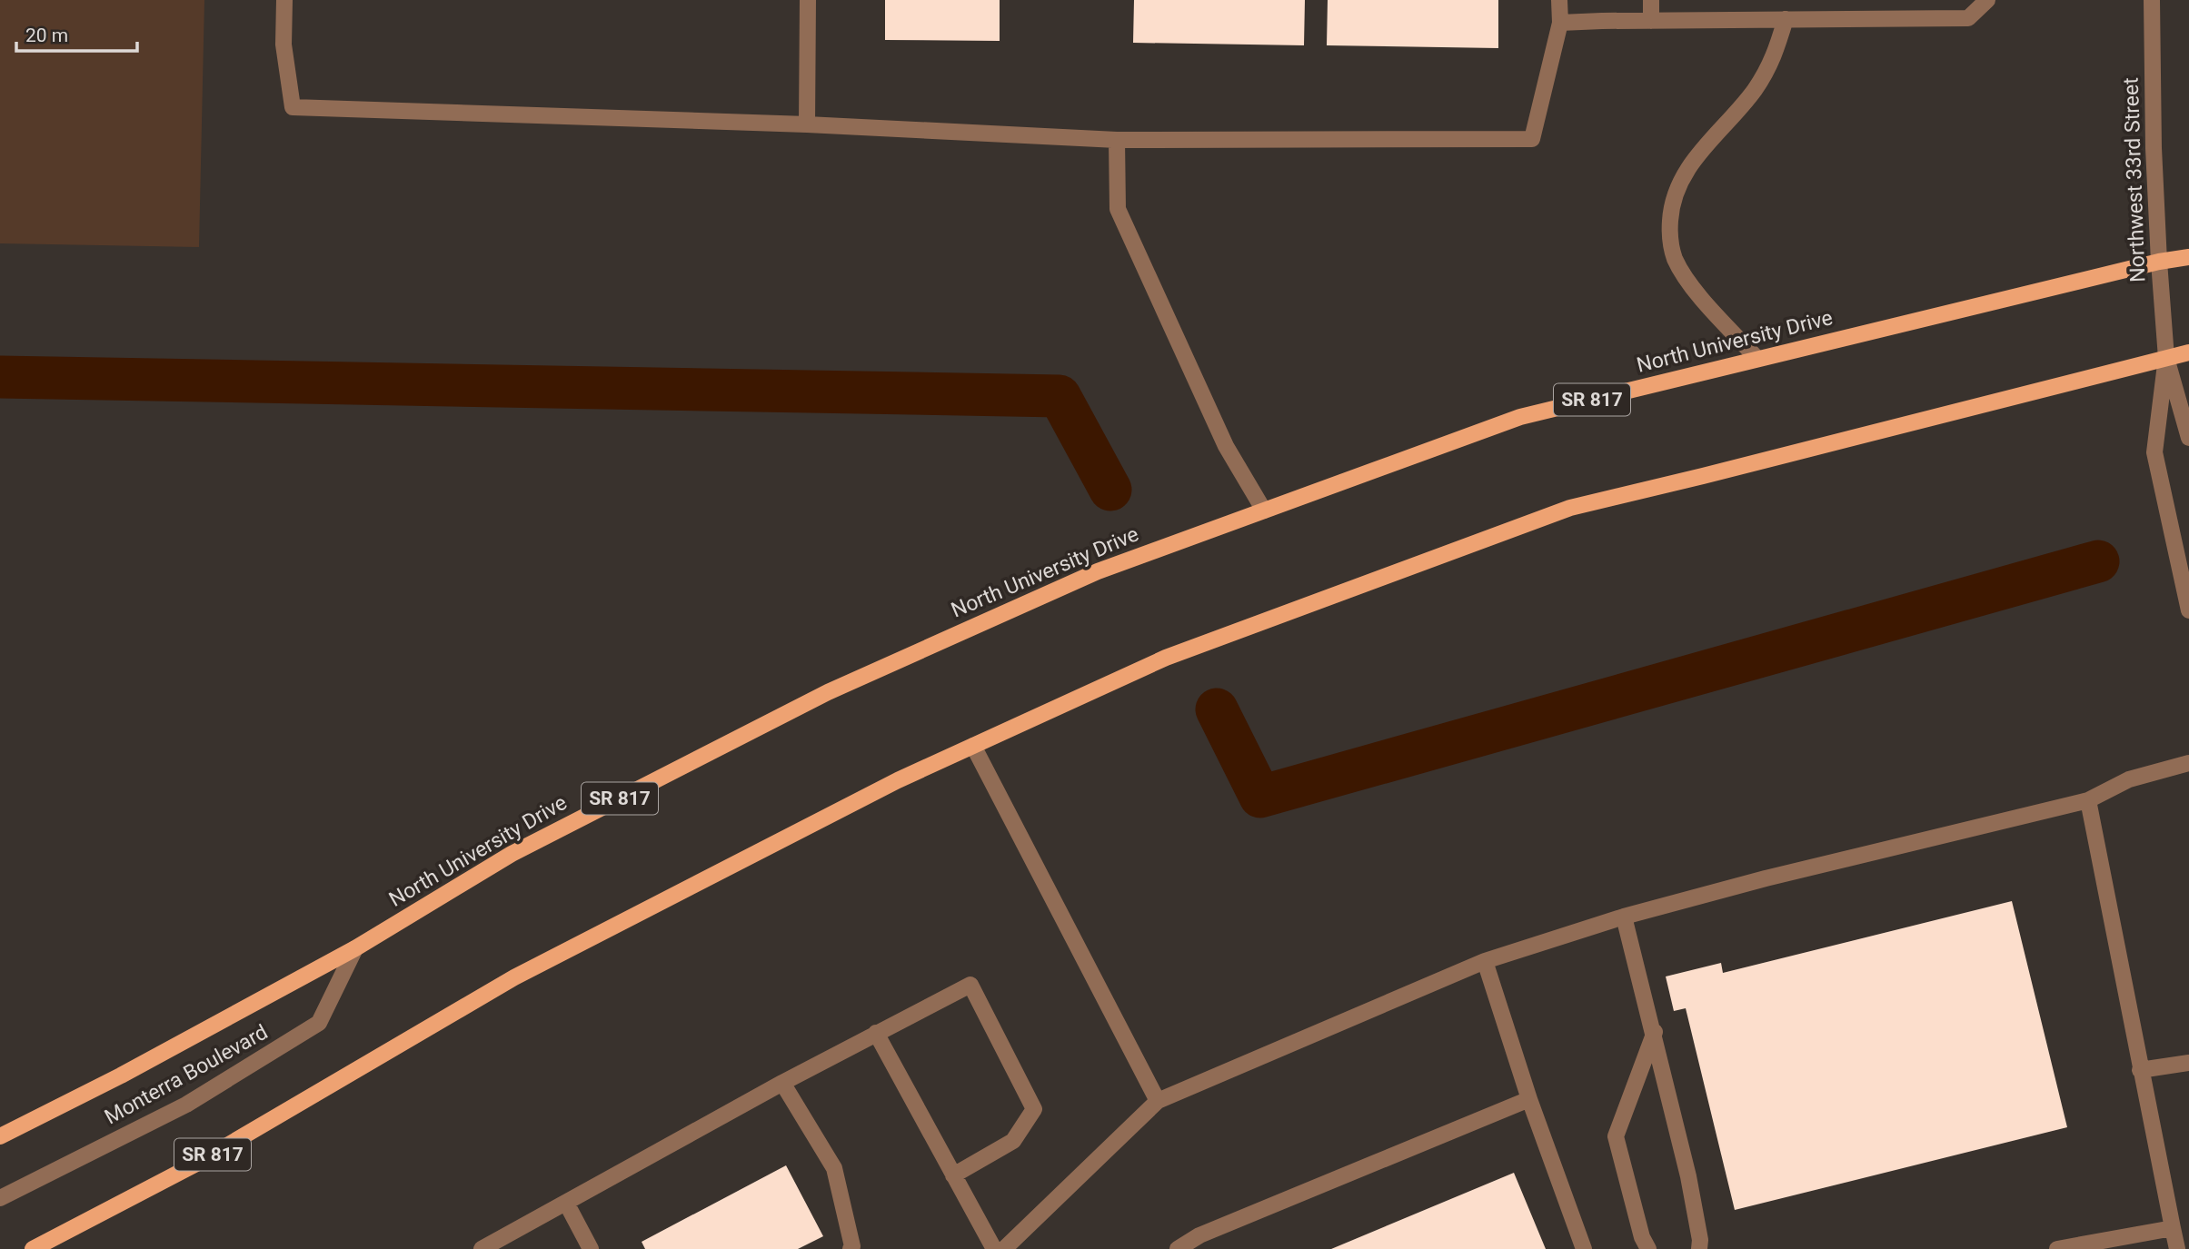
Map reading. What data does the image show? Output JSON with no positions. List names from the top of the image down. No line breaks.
{"streets":{"main road":["North University Drive","SR 817"],"street":["Northwest 33rd Street","Monterra Boulevard"]},"crossings":[["Northwest 33rd Street","North University Drive"],["Northwest 33rd Street","SR 817"],["North University Drive","Monterra Boulevard"]],"scale_bar":"20 m"}
